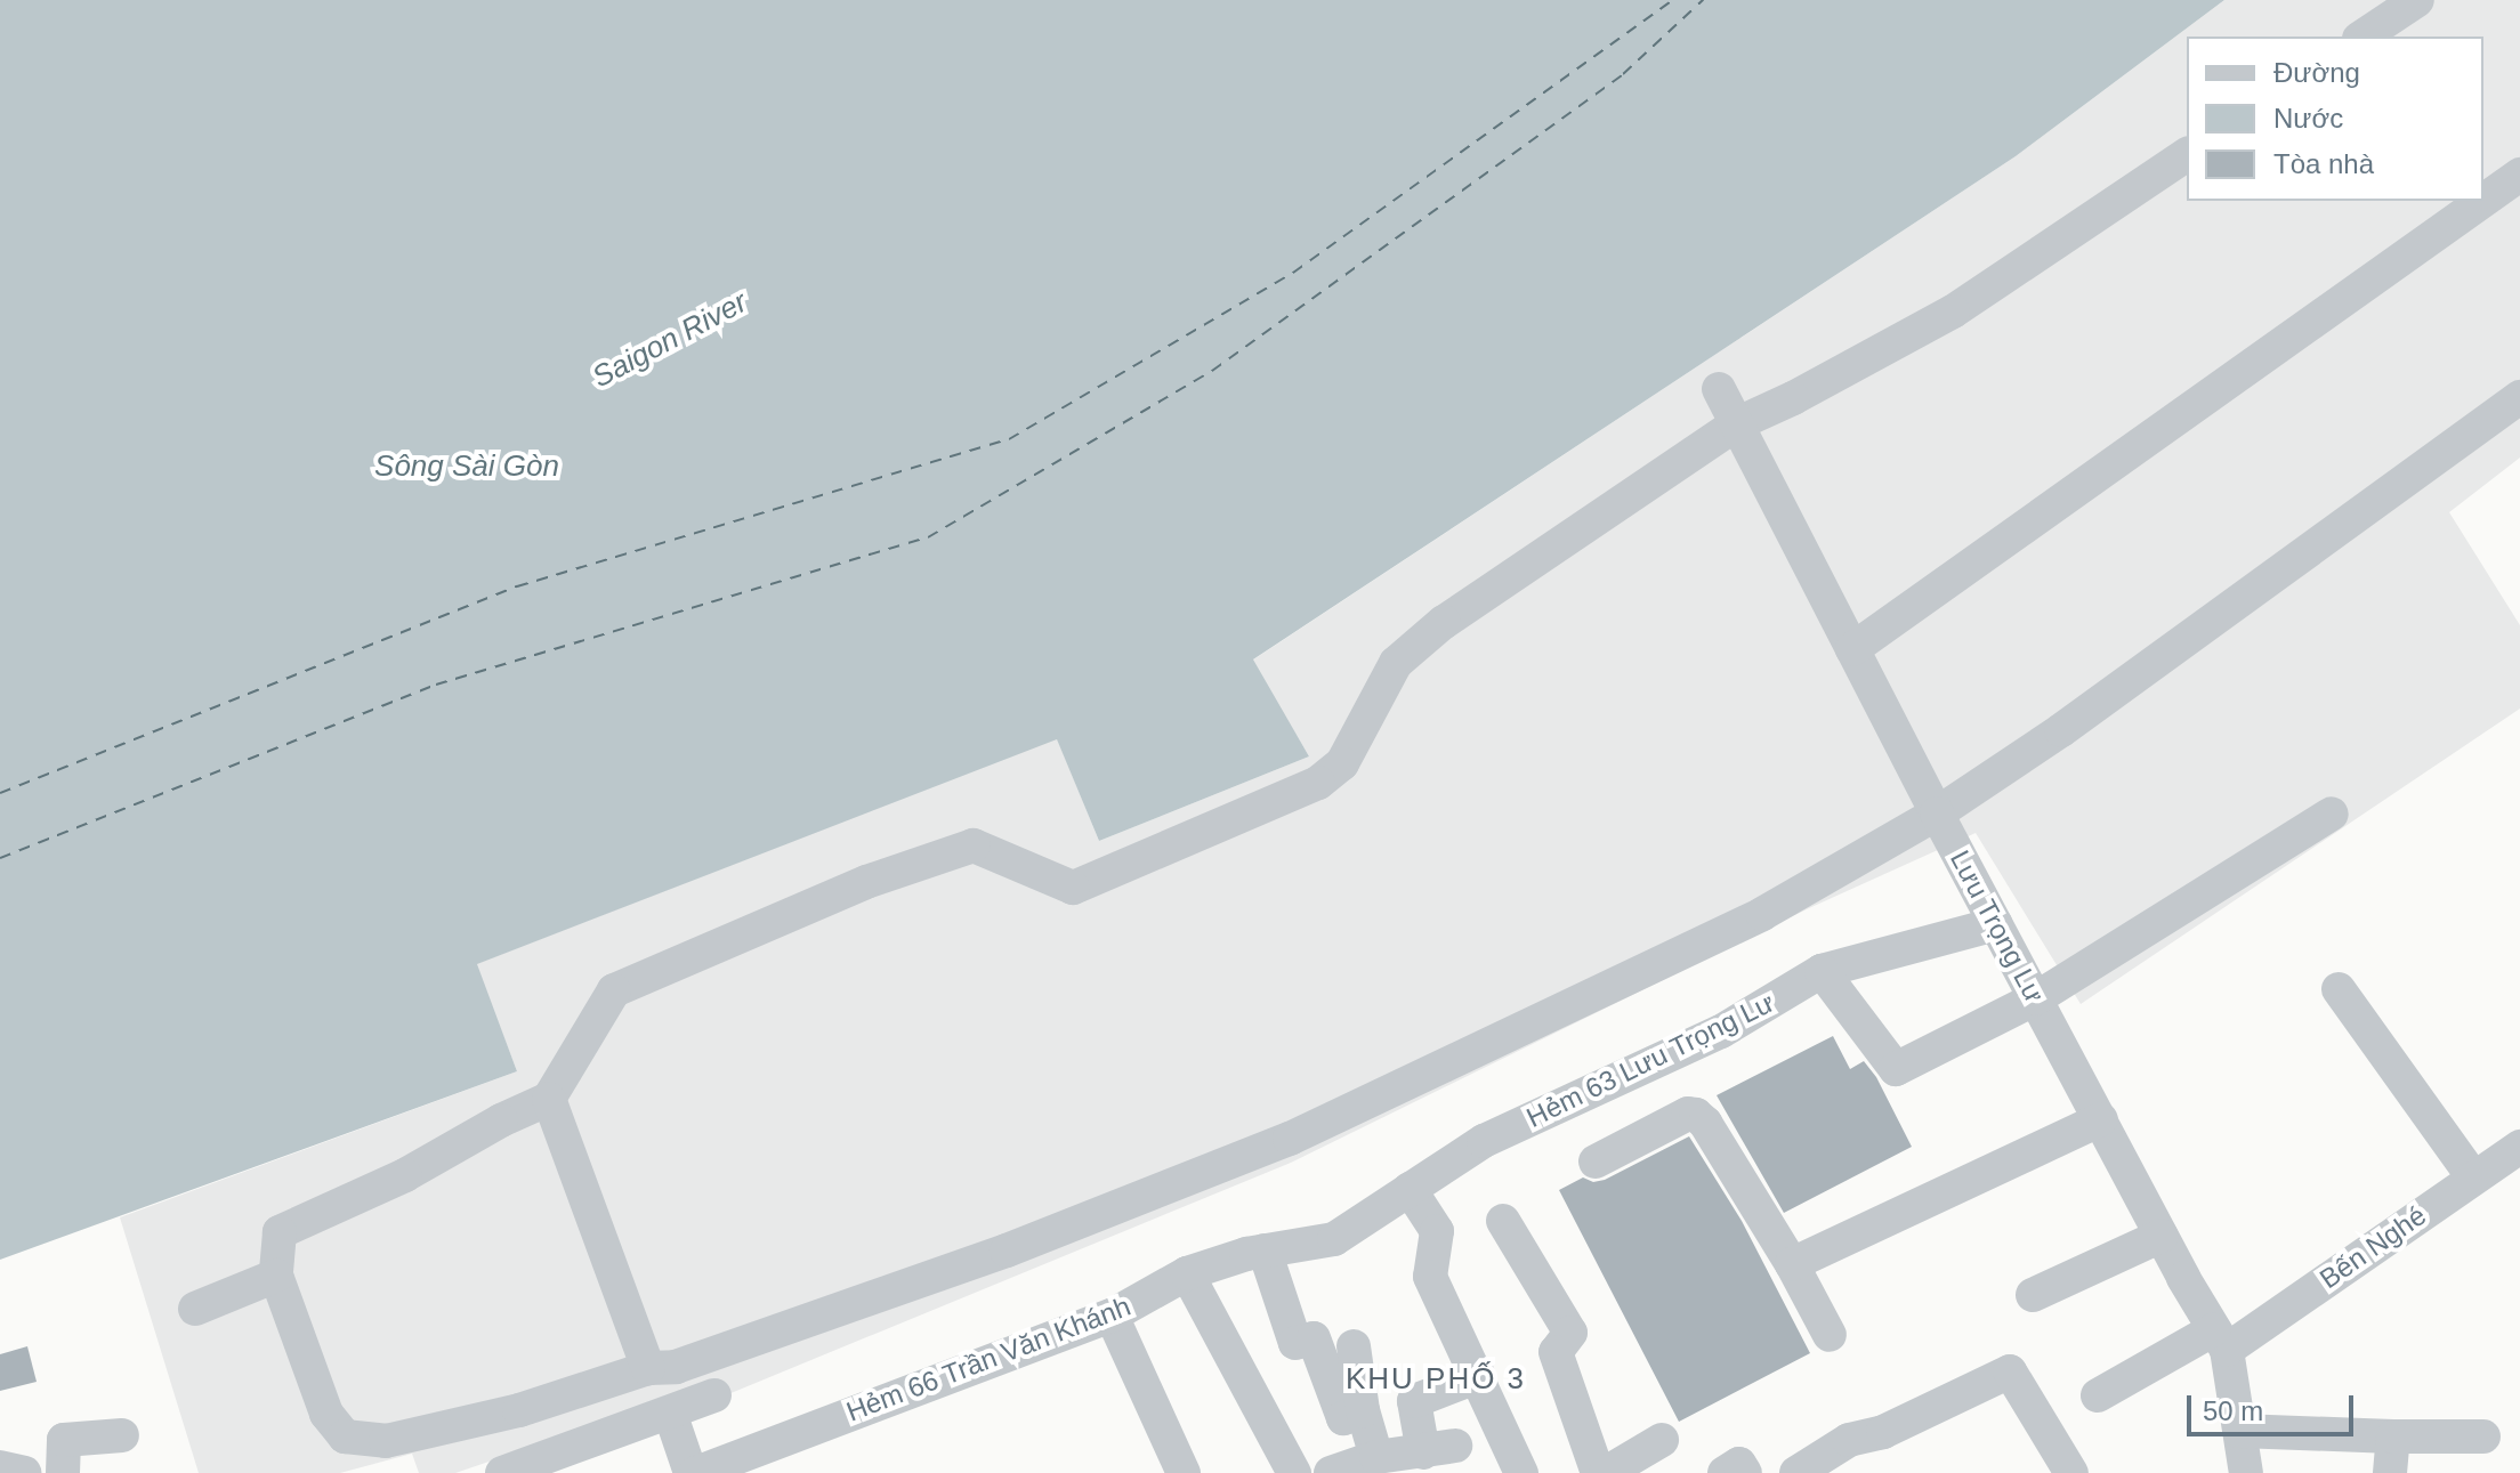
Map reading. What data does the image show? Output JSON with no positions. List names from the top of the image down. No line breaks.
{"streets":{"street":["Lưu Trọng Lư","Hẻm 63 Lưu Trọng Lư","Bến Nghé","Hẻm 66 Trần Văn Khánh"]},"crossings":[["Lưu Trọng Lư","Hẻm 63 Lưu Trọng Lư"],["Lưu Trọng Lư","Bến Nghé"],["Hẻm 63 Lưu Trọng Lư","Hẻm 66 Trần Văn Khánh"]],"districts":["KHU PHỐ 3"],"water":["Saigon River","Sông Sài Gòn"],"legend":["Đường","Nước","Tòa nhà"],"scale_bar":"50 m"}
